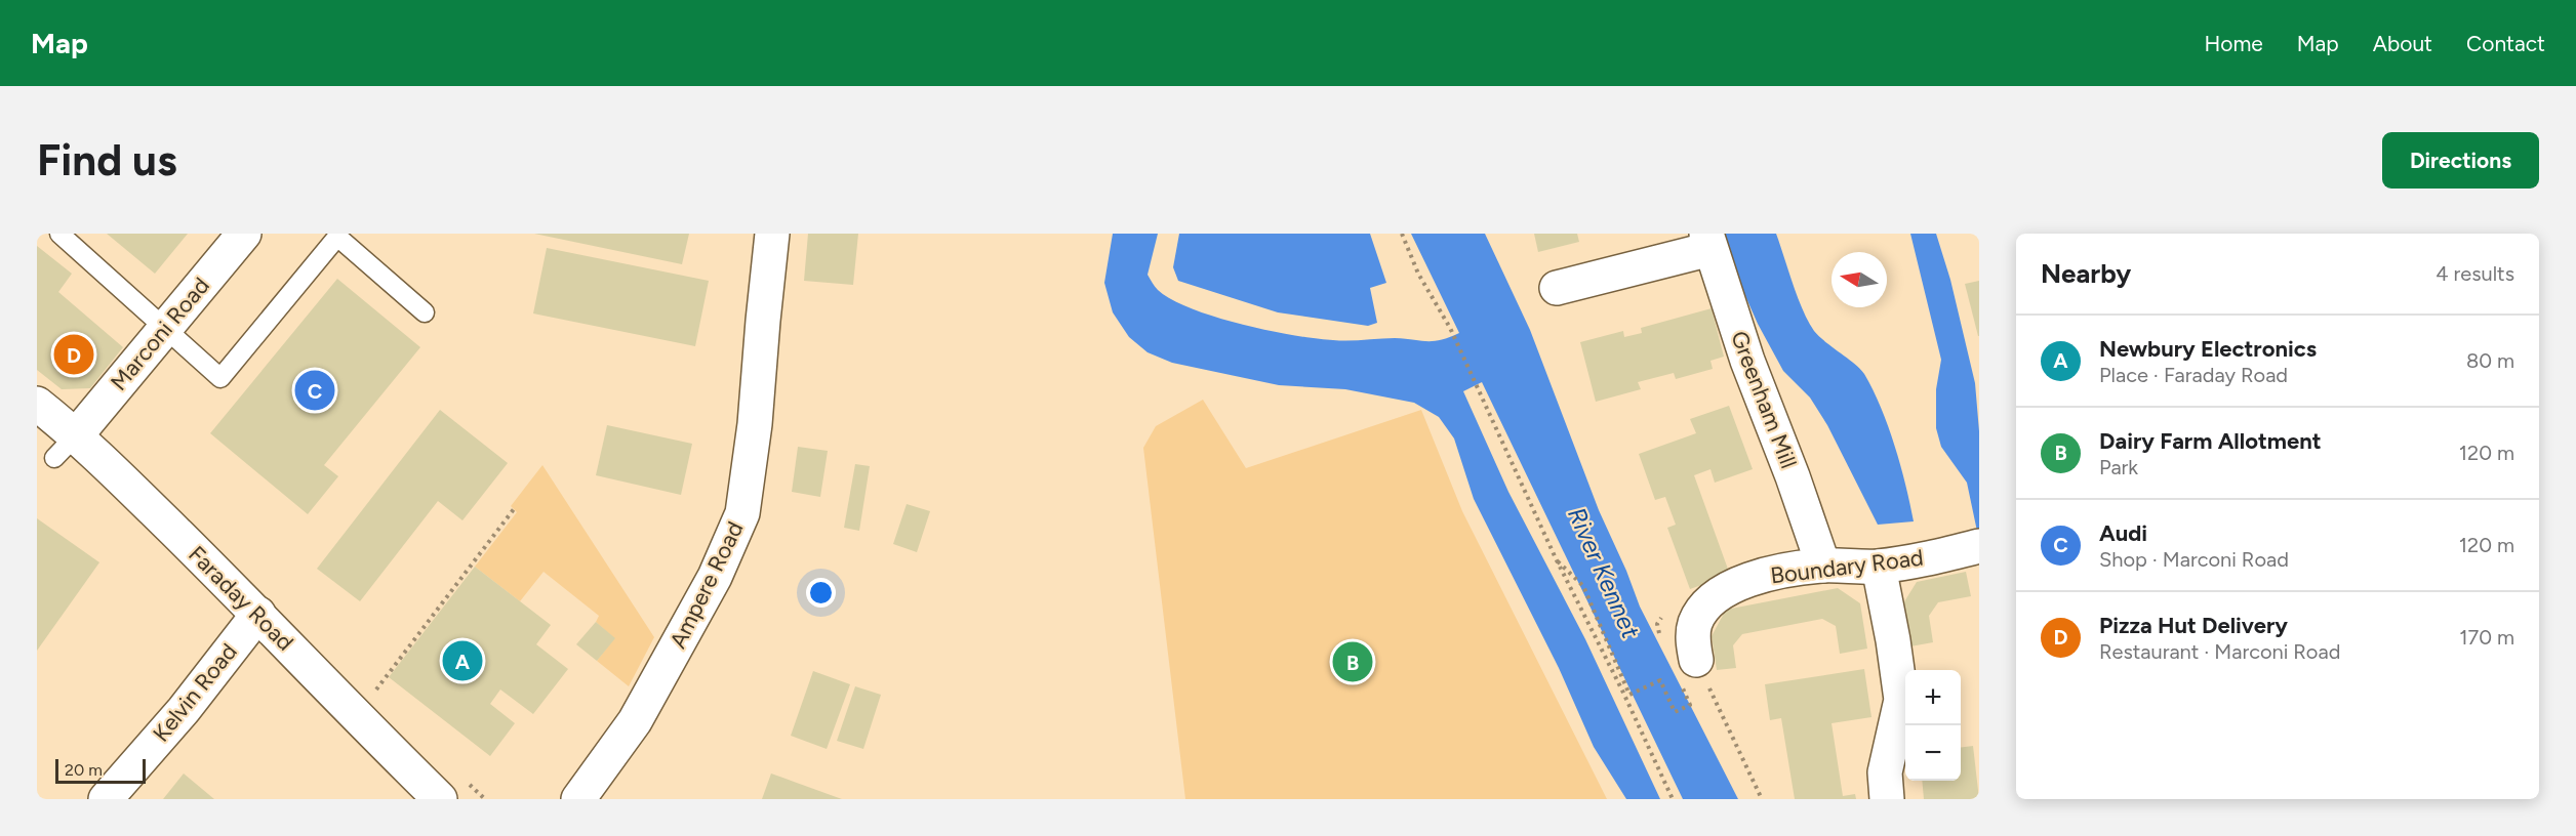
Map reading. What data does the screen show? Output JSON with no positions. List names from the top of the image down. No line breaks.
{"streets":{"street":["Marconi Road","Greenham Mill","Boundary Road","Ampere Road","Faraday Road","Kelvin Road"]},"crossings":[["Marconi Road","Faraday Road"],["Greenham Mill","Boundary Road"],["Faraday Road","Kelvin Road"]],"water":["River Kennet"],"scale_bar":"20 m","north":"left","page":{"header":"Map","nav":["Home","Map","About","Contact"],"buttons":"Directions","title":"Find us","heading":["Nearby","4 results"],"list":[{"mark":"A","name":"Newbury Electronics","note":"Place · Faraday Road","value":"80 m"},{"mark":"B","name":"Dairy Farm Allotment","note":"Park","value":"120 m"},{"mark":"C","name":"Audi","note":"Shop · Marconi Road","value":"120 m"},{"mark":"D","name":"Pizza Hut Delivery","note":"Restaurant · Marconi Road","value":"170 m"}],"pins":["D","C","A","B"],"map_buttons":["+","−"],"scale":"20 m"}}
